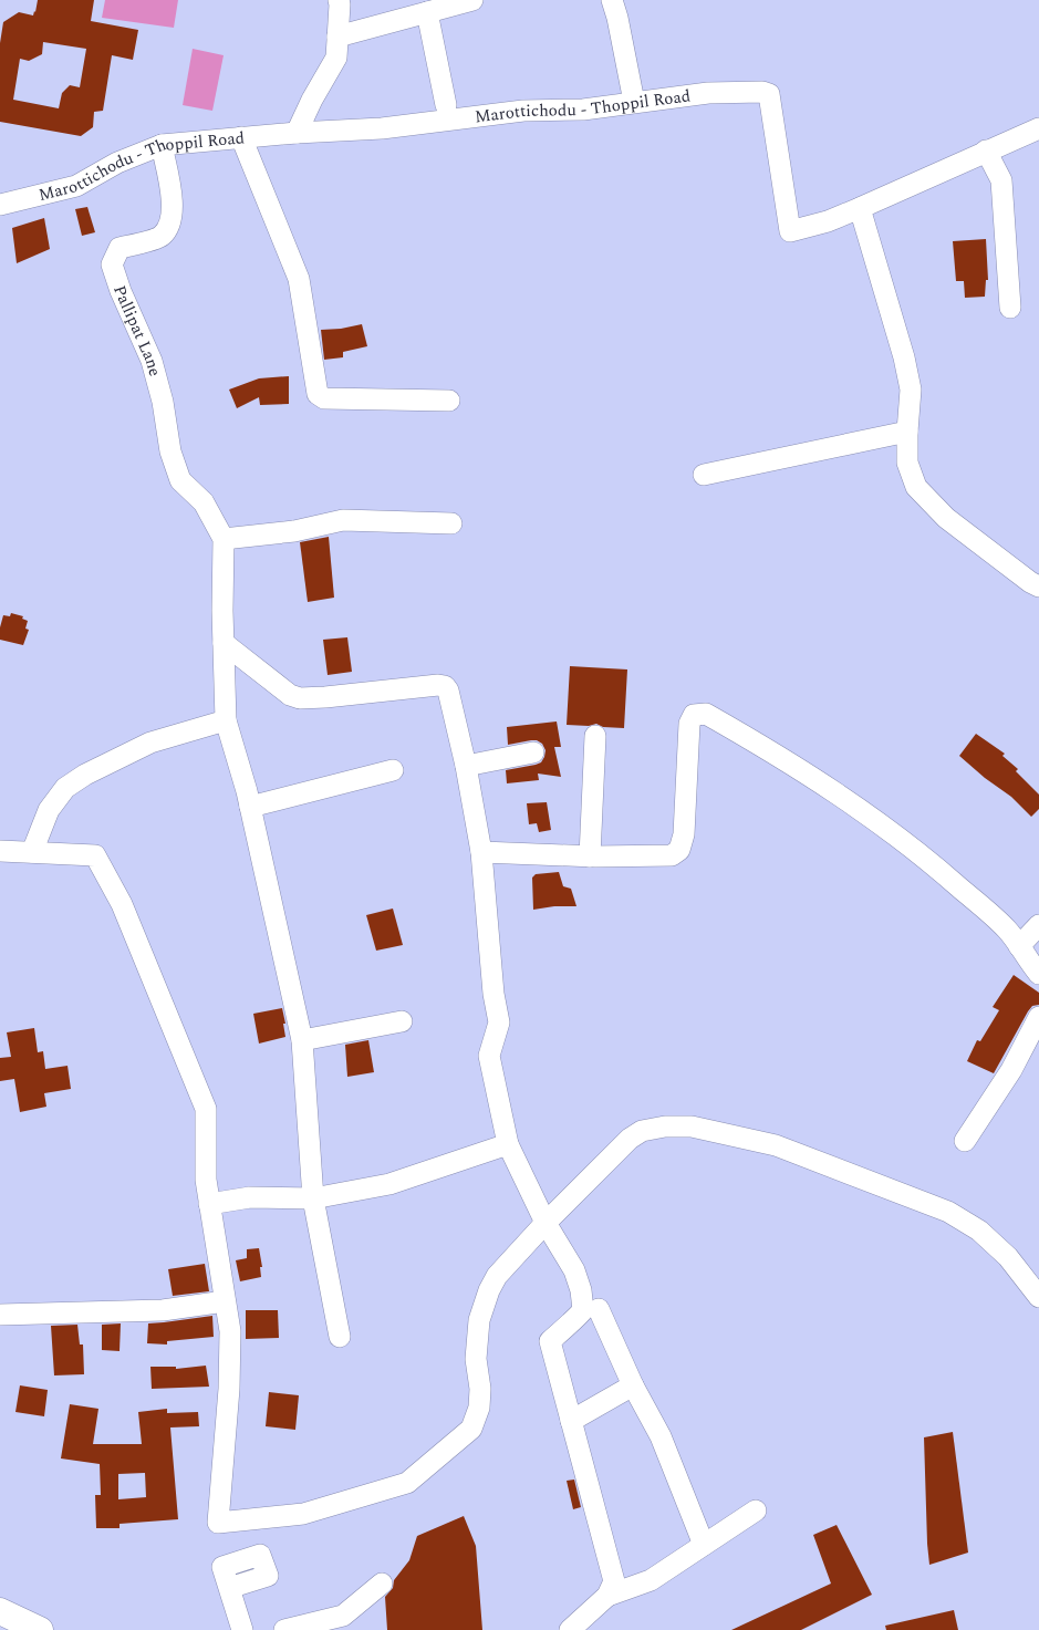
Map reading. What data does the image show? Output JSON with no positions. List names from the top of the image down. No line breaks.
{"streets":{"street":["Marottichodu - Thoppil Road","Pallipat Lane"]},"crossings":[["Marottichodu - Thoppil Road","Pallipat Lane"]]}
